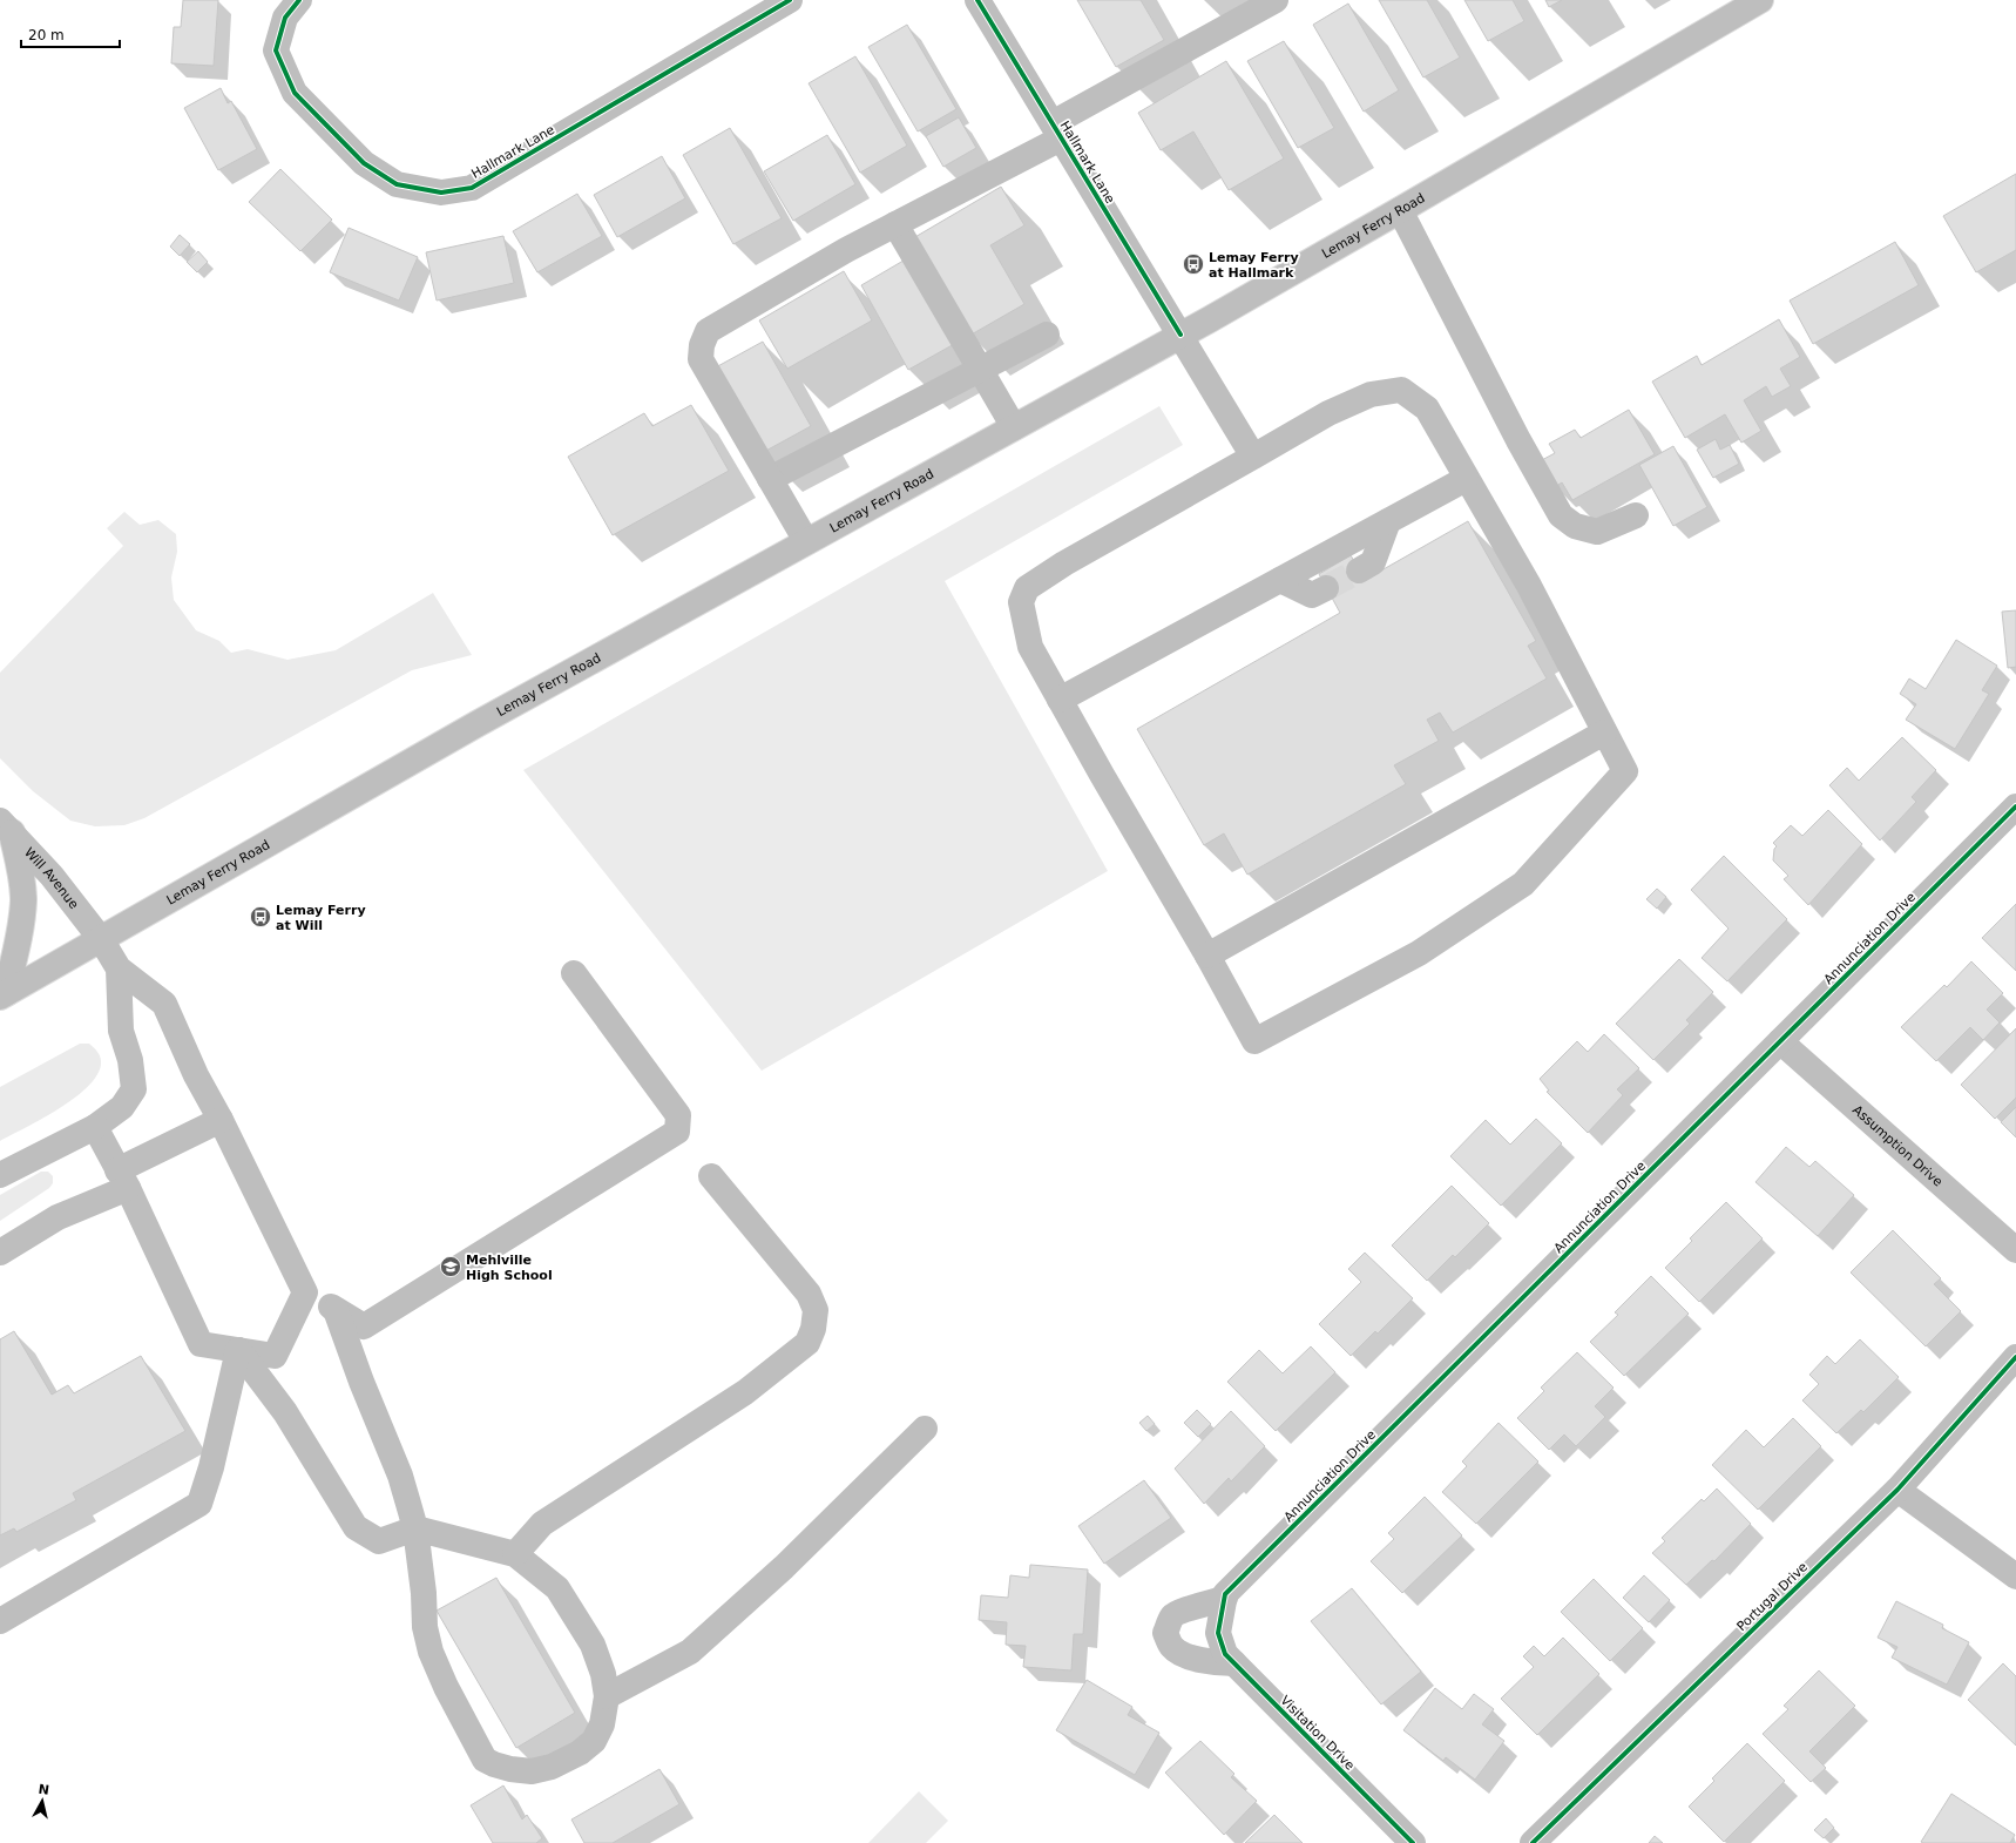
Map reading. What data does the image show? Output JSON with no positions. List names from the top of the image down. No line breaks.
{"streets":{"street":["Hallmark Lane","Lemay Ferry Road","Will Avenue","Annunciation Drive","Assumption Drive","Portugal Drive","Visitation Drive"]},"crossings":[["Hallmark Lane","Lemay Ferry Road"],["Lemay Ferry Road","Will Avenue"],["Annunciation Drive","Assumption Drive"],["Annunciation Drive","Visitation Drive"]],"places":{"bus stop":["Lemay Ferry at Hallmark","Lemay Ferry at Will"],"school or university":["Mehlville High School"]},"scale_bar":"20 m","north":"top"}
